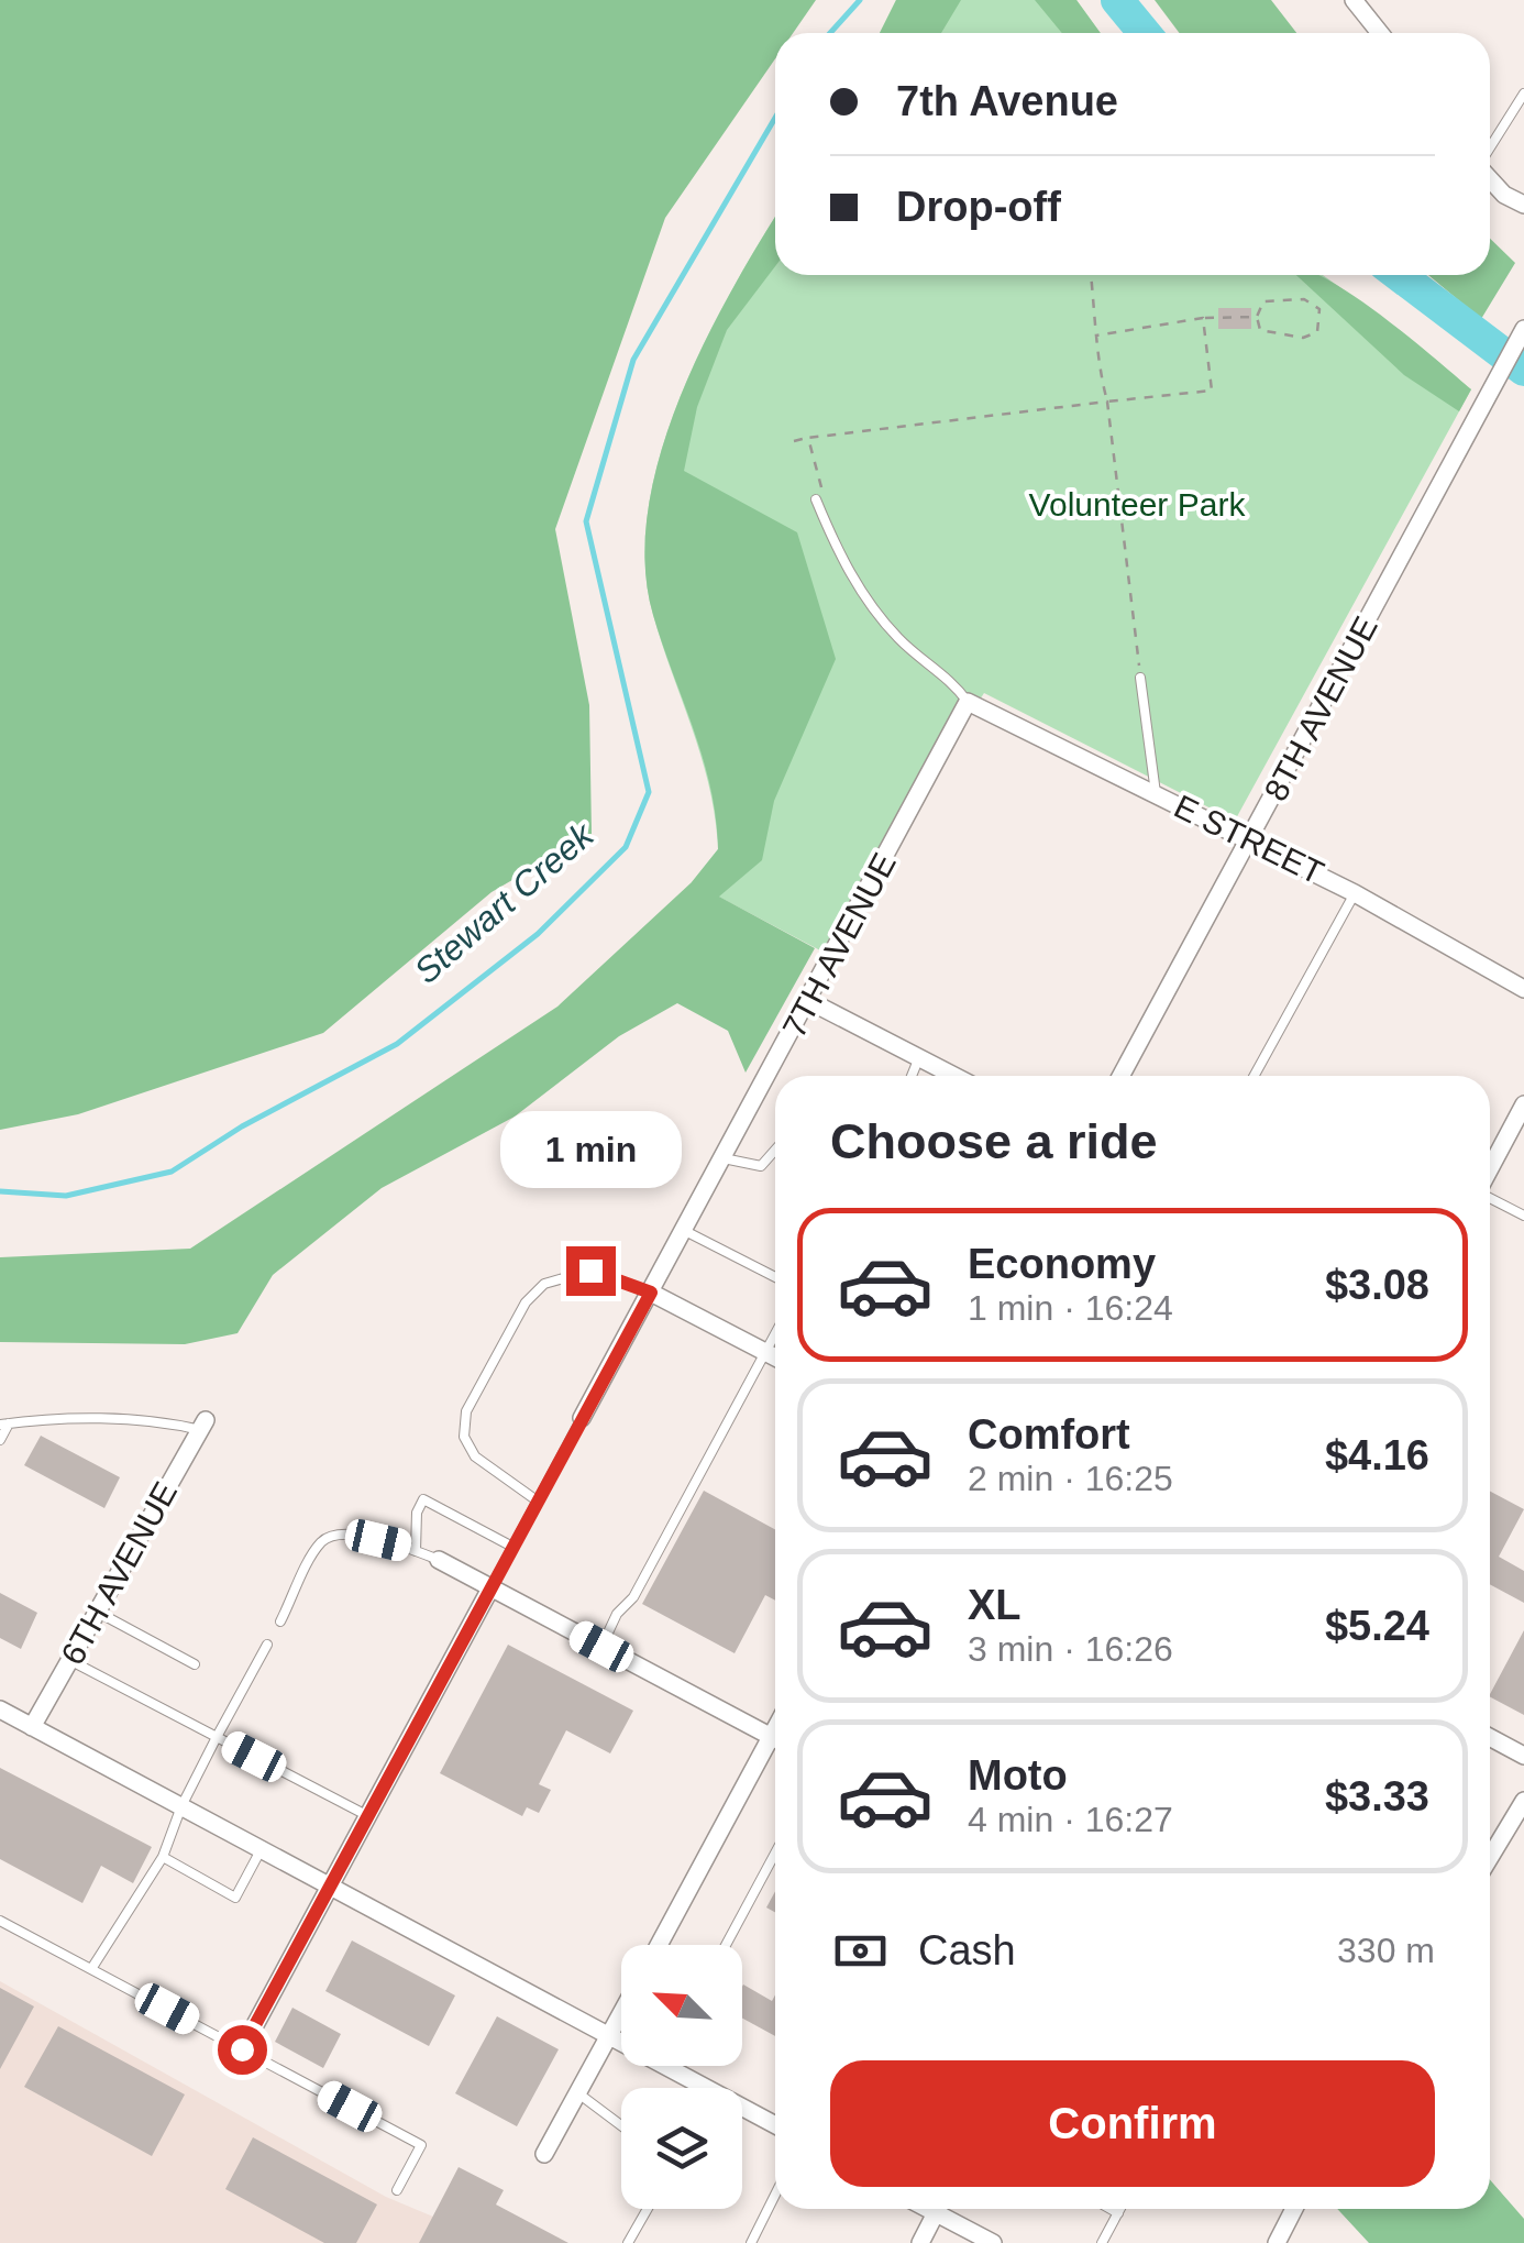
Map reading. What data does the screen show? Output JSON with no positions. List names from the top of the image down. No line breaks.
{"streets":{"street":["8TH AVENUE","E STREET","7TH AVENUE","6TH AVENUE"]},"crossings":[["8TH AVENUE","E STREET"],["E STREET","7TH AVENUE"]],"water":["Stewart Creek"],"parks":["Volunteer Park"],"north":"top left","page":{"banner":["7th Avenue","Drop-off"],"heading":"Choose a ride","bubble":"1 min","list":[{"name":"Economy","note":"1 min · 16:24","value":"$3.08"},{"name":"Comfort","note":"2 min · 16:25","value":"$4.16"},{"name":"XL","note":"3 min · 16:26","value":"$5.24"},{"name":"Moto","note":"4 min · 16:27","value":"$3.33"}],"pay":["Cash","330 m"],"buttons":"Confirm"}}
